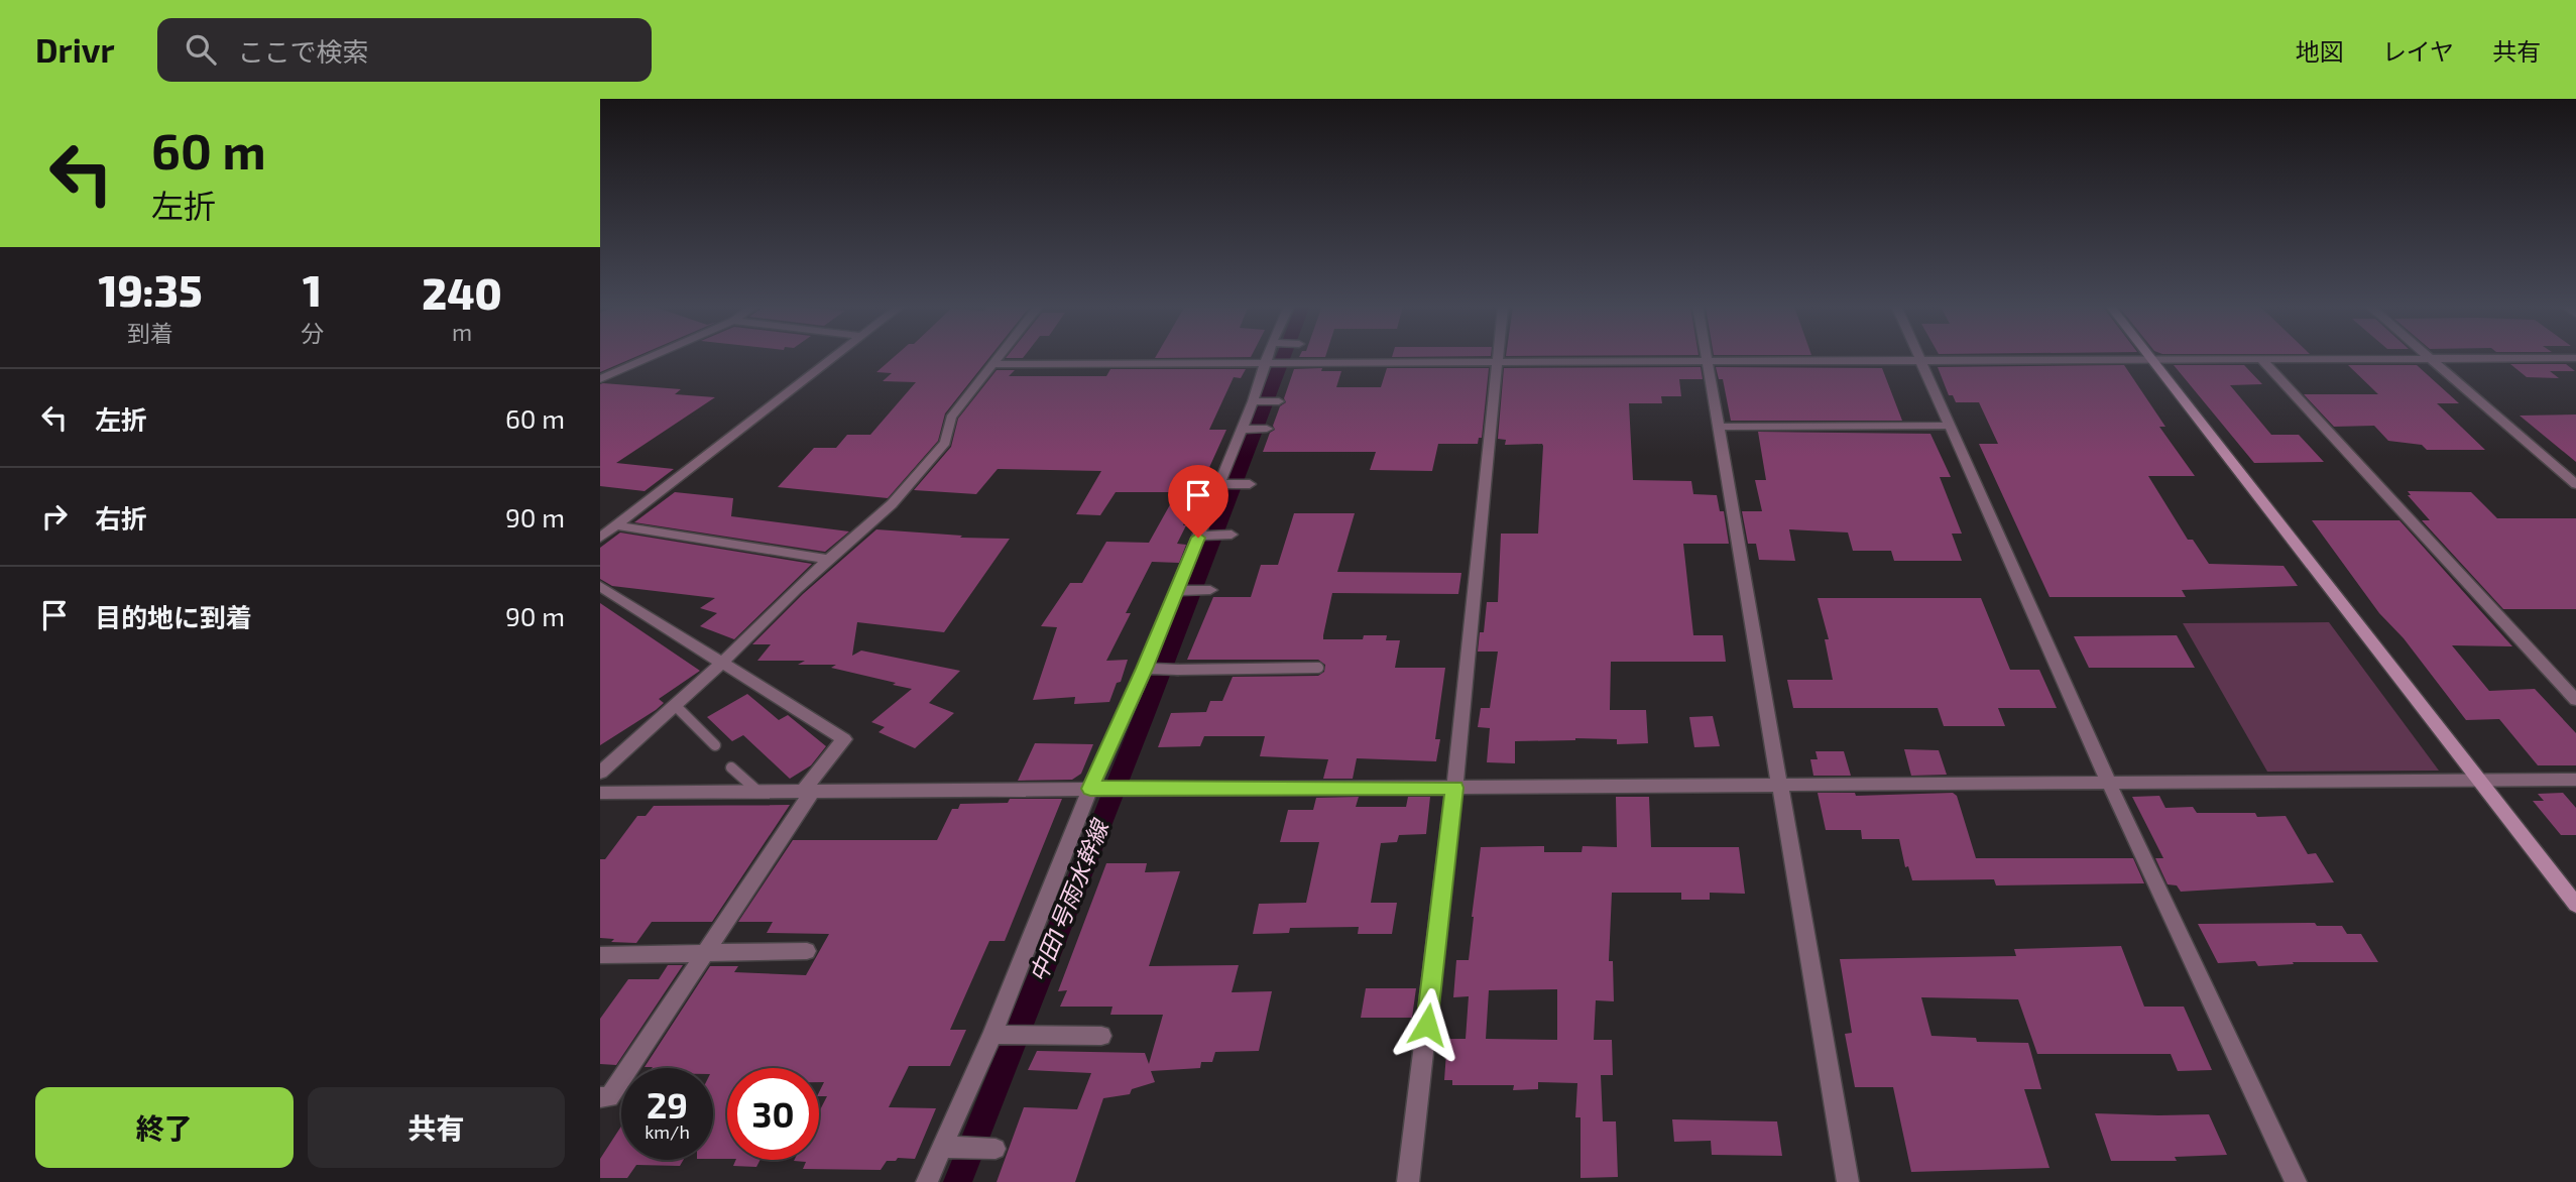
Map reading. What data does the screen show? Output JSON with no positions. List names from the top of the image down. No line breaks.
{"water":["中田1号雨水幹線"],"page":{"header":"Drivr","search":"ここで検索","nav":["地図","レイヤ","共有"],"turn":["60 m","左折"],"eta":["19:35","到着","1","分","240","m"],"list":[{"name":"左折","value":"60 m"},{"name":"右折","value":"90 m"},{"name":"目的地に到着","value":"90 m"}],"speed":"29 km/h","limit":"30","buttons":["終了","共有"]}}
